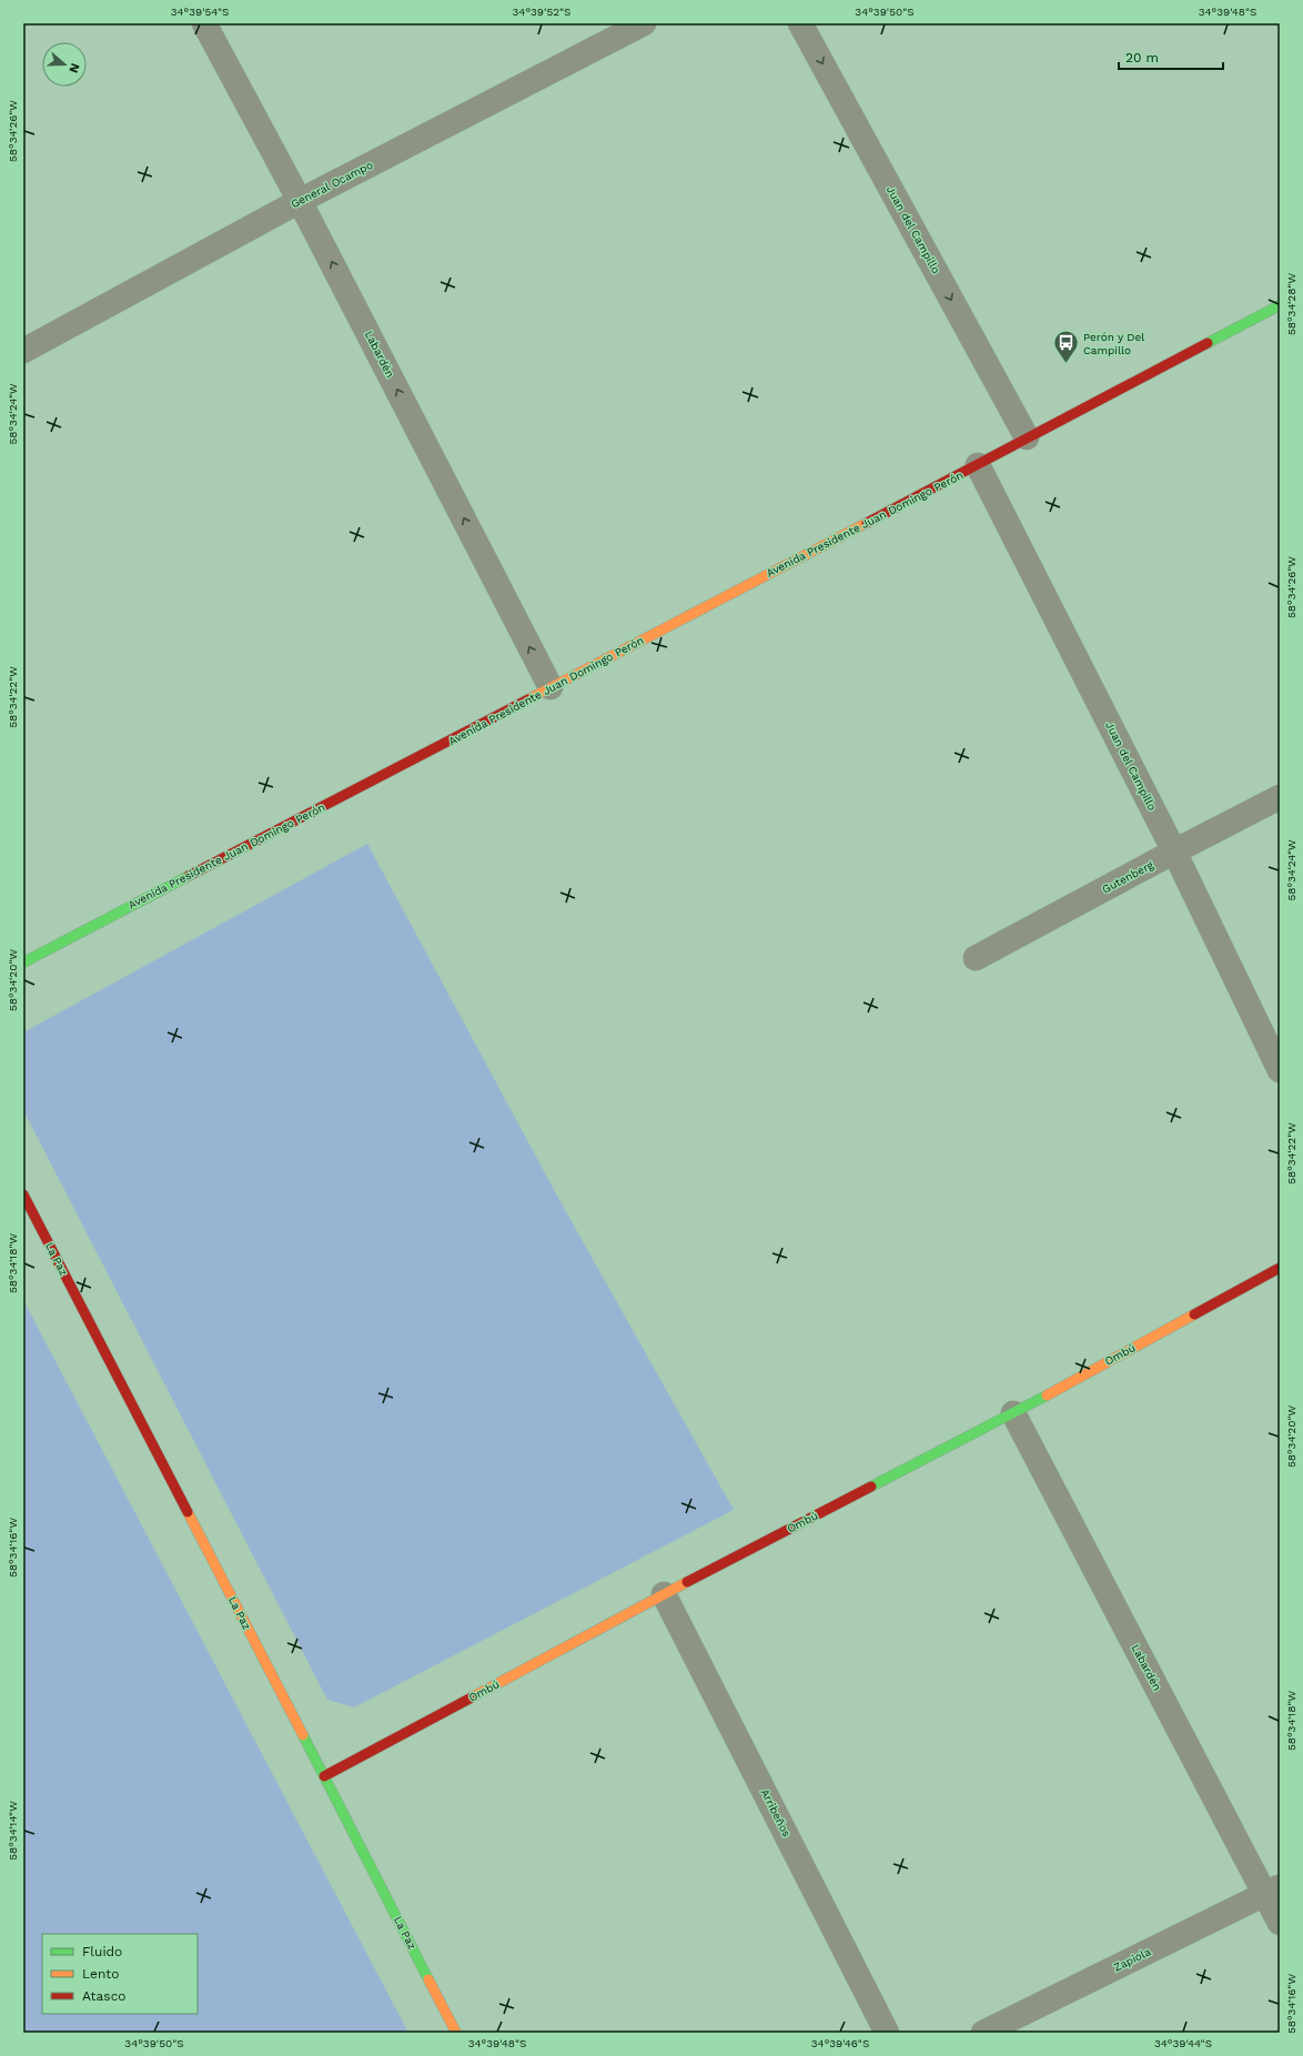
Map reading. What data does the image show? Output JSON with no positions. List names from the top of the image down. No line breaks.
{"streets":{"street":["General Ocampo","Juan del Campillo","Labardén","Avenida Presidente Juan Domingo Perón","Gutenberg","La Paz","Ombú","Arribeños","Zapiola"]},"crossings":[["General Ocampo","Labardén"],["Juan del Campillo","Avenida Presidente Juan Domingo Perón"],["Juan del Campillo","Gutenberg"],["Labardén","Avenida Presidente Juan Domingo Perón"],["Labardén","Ombú"],["Labardén","Zapiola"],["La Paz","Ombú"],["Ombú","Arribeños"]],"one_way":["Juan del Campillo","Labardén"],"places":{"bus stop":["Perón y Del Campillo"]},"legend":["Fluido","Lento","Atasco"],"scale_bar":"20 m","north":"right","coordinates":["34°39'54\"S","34°39'52\"S","34°39'50\"S","34°39'48\"S","58°34'26\"W","58°34'28\"W","58°34'24\"W","58°34'22\"W","58°34'20\"W","58°34'18\"W","58°34'16\"W","58°34'14\"W","34°39'46\"S","34°39'44\"S"]}
